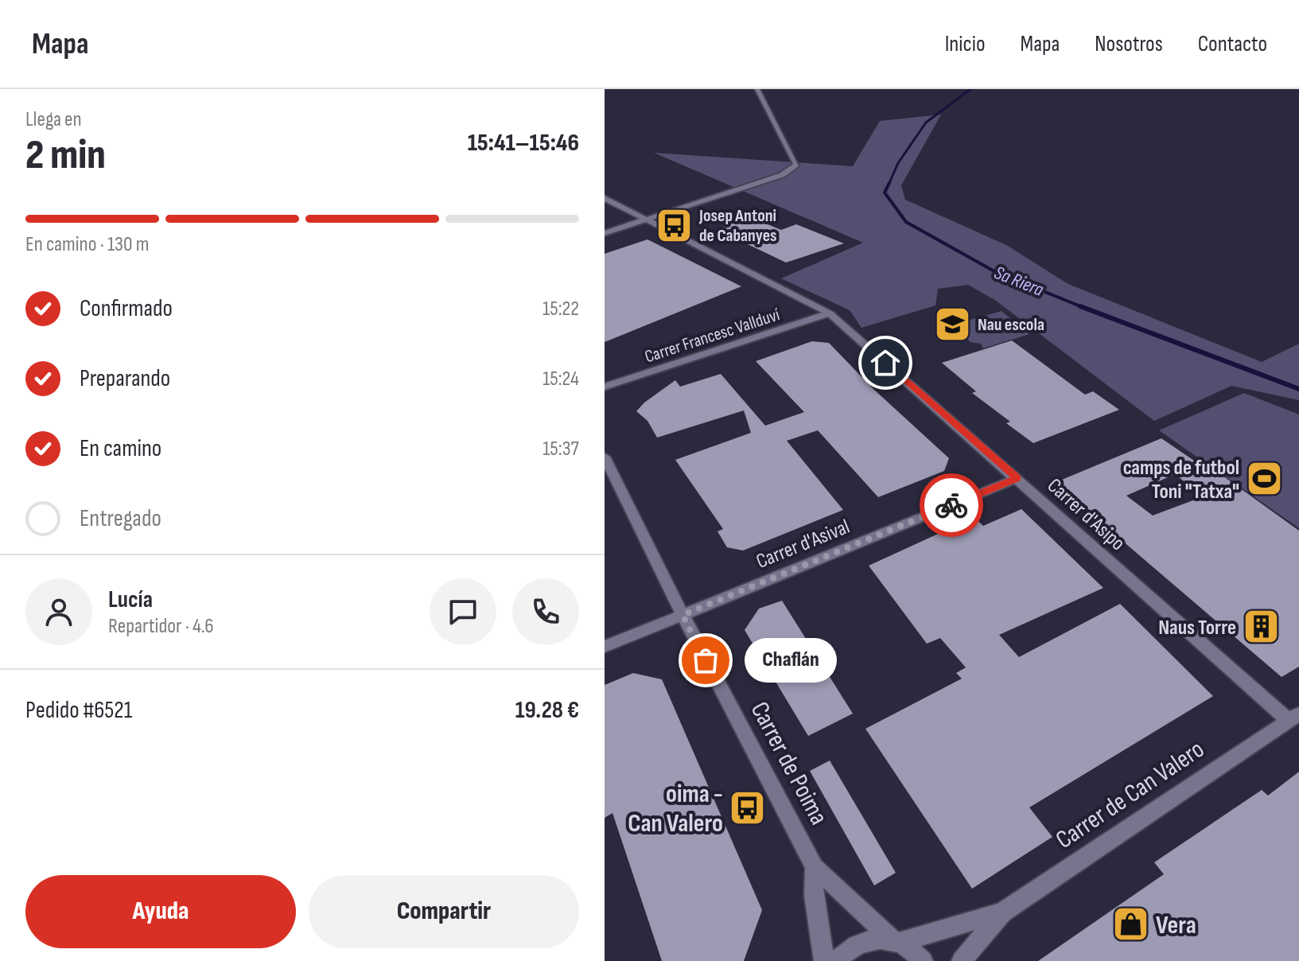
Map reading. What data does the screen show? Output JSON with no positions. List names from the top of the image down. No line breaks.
{"streets":{"street":["Carrer Francesc Vallduví","Carrer d'Asipo","Carrer d'Asival","Carrer de Poima","Carrer de Can Valero"]},"crossings":[["Carrer Francesc Vallduví","Carrer d'Asipo"],["Carrer d'Asipo","Carrer d'Asival"],["Carrer d'Asipo","Carrer de Can Valero"],["Carrer d'Asival","Carrer de Poima"],["Carrer de Poima","Carrer de Can Valero"]],"water":["Sa Riera"],"places":{"bus stop":["Josep Antoni de Cabanyes","oima - Can Valero"],"school or university":["Nau escola"],"sports":["camps de futbol Toni \"Tatxa\""],"building":["Naus Torre"],"other":["Chaflán"],"shop":["Vera"]},"page":{"header":"Mapa","nav":["Inicio","Mapa","Nosotros","Contacto"],"heading":["2 min","Llega en","15:41–15:46"],"panel":["Lucía","Repartidor · 4.6","Pedido #6521","19.28 €"],"bar":"En camino · 130 m","list":[["Confirmado","15:22"],["Preparando","15:24"],["En camino","15:37"],"Entregado"],"bubble":"Chaflán","buttons":["Ayuda","Compartir"]}}
